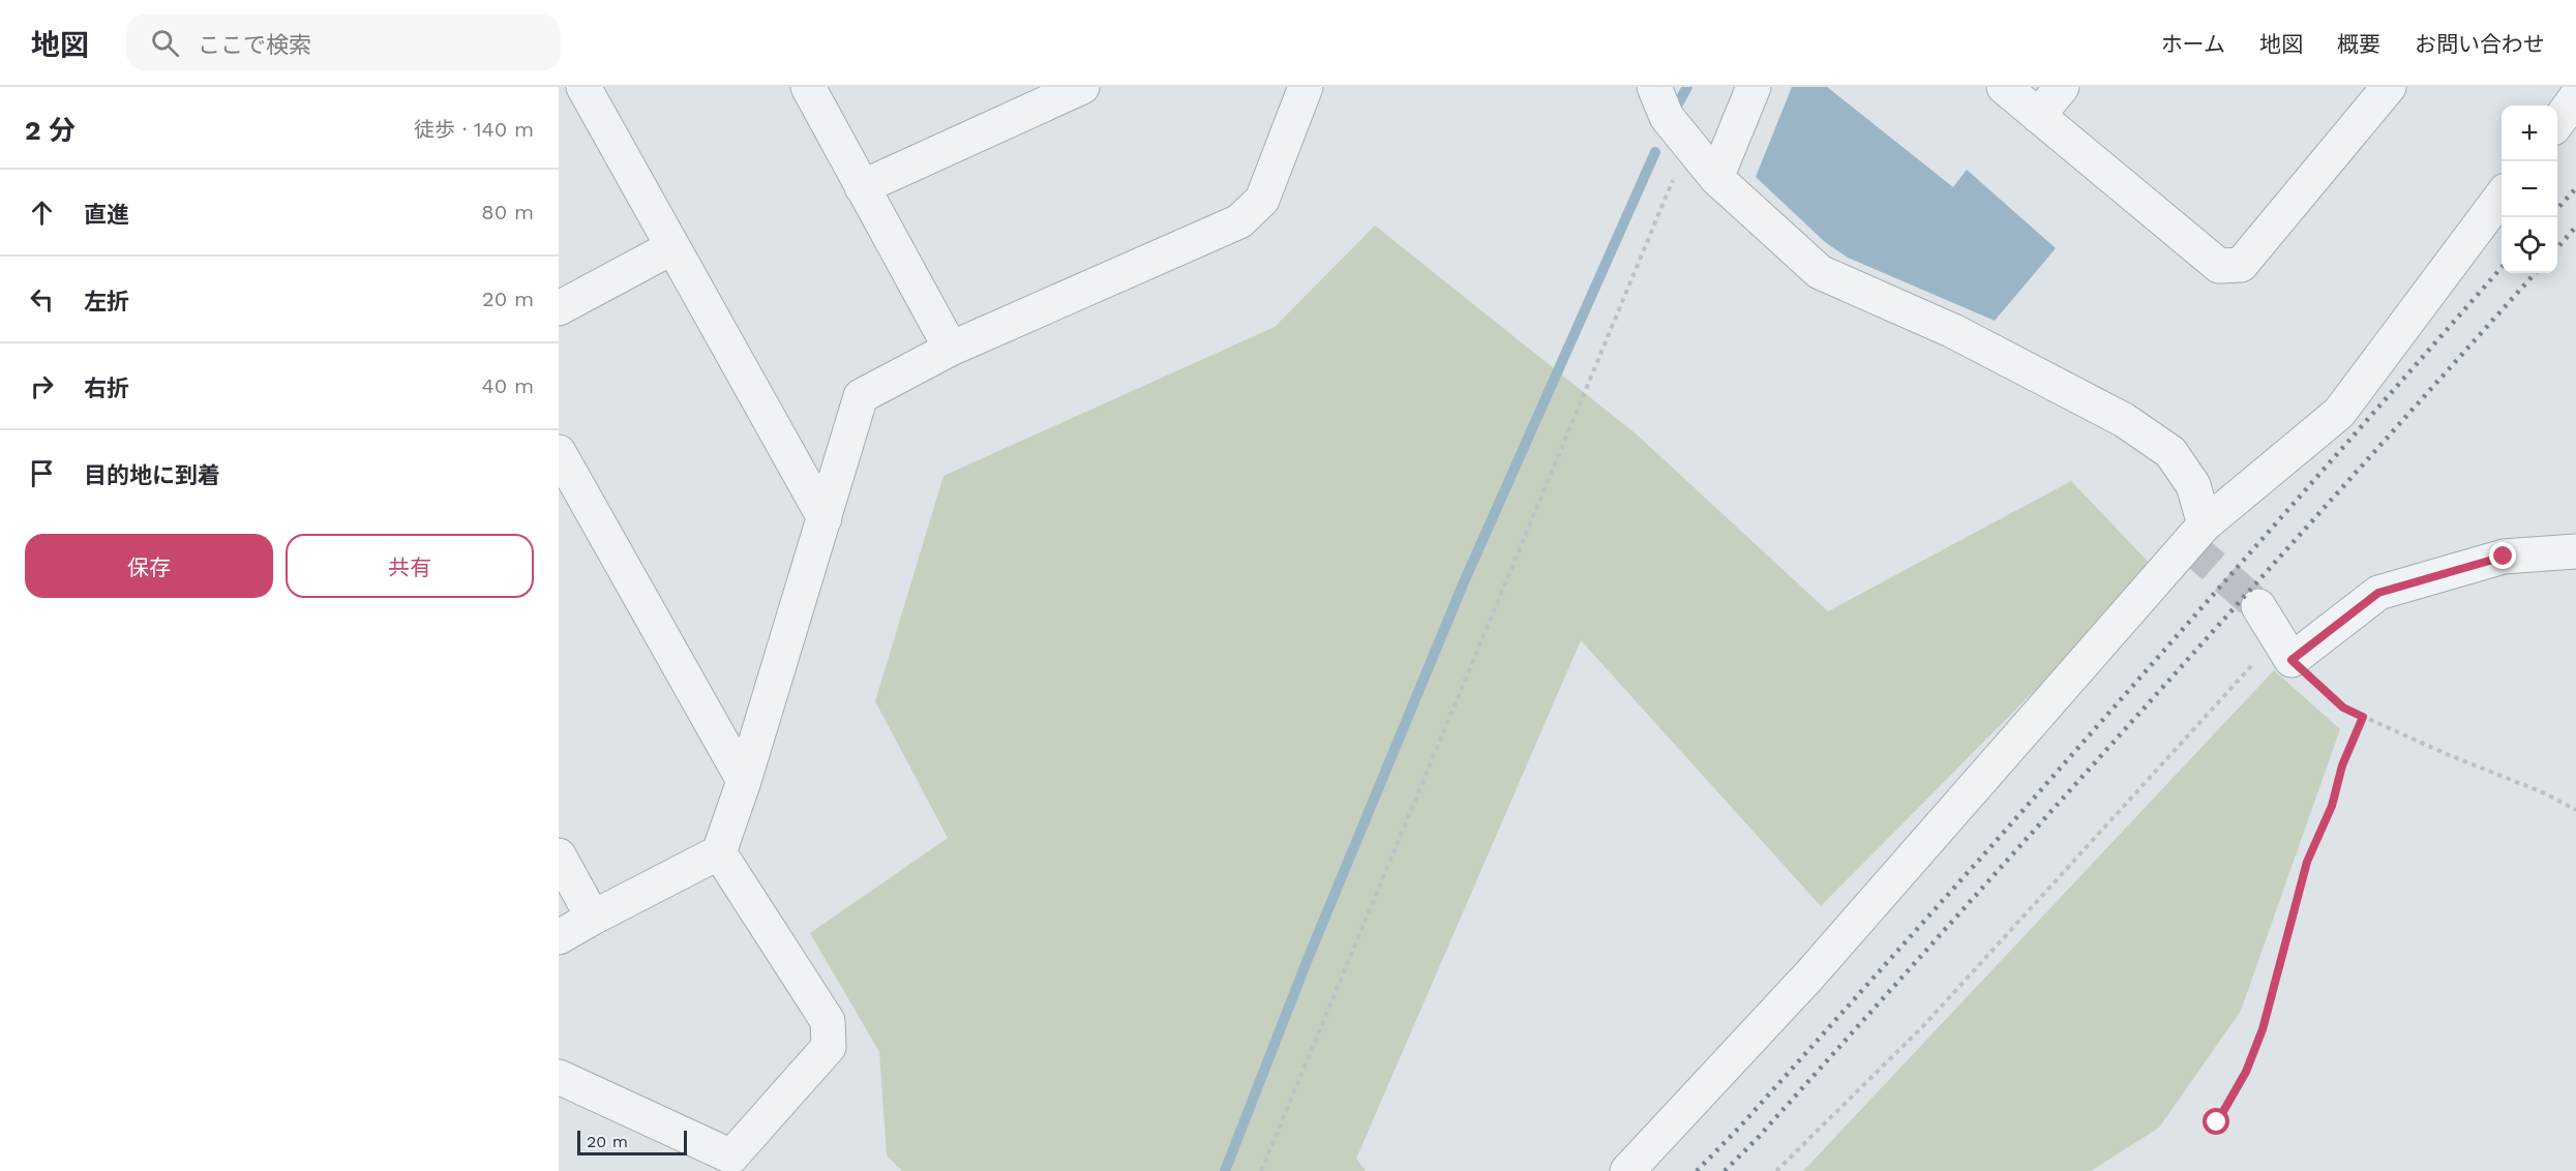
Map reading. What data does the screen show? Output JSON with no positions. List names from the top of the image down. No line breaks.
{"scale_bar":"20 m","page":{"header":"地図","search":"ここで検索","nav":["ホーム","地図","概要","お問い合わせ"],"heading":["2 分","徒歩 · 140 m"],"map_buttons":["+","−"],"list":[["直進","80 m"],["左折","20 m"],["右折","40 m"],"目的地に到着"],"buttons":["保存","共有"],"scale":"20 m"}}
